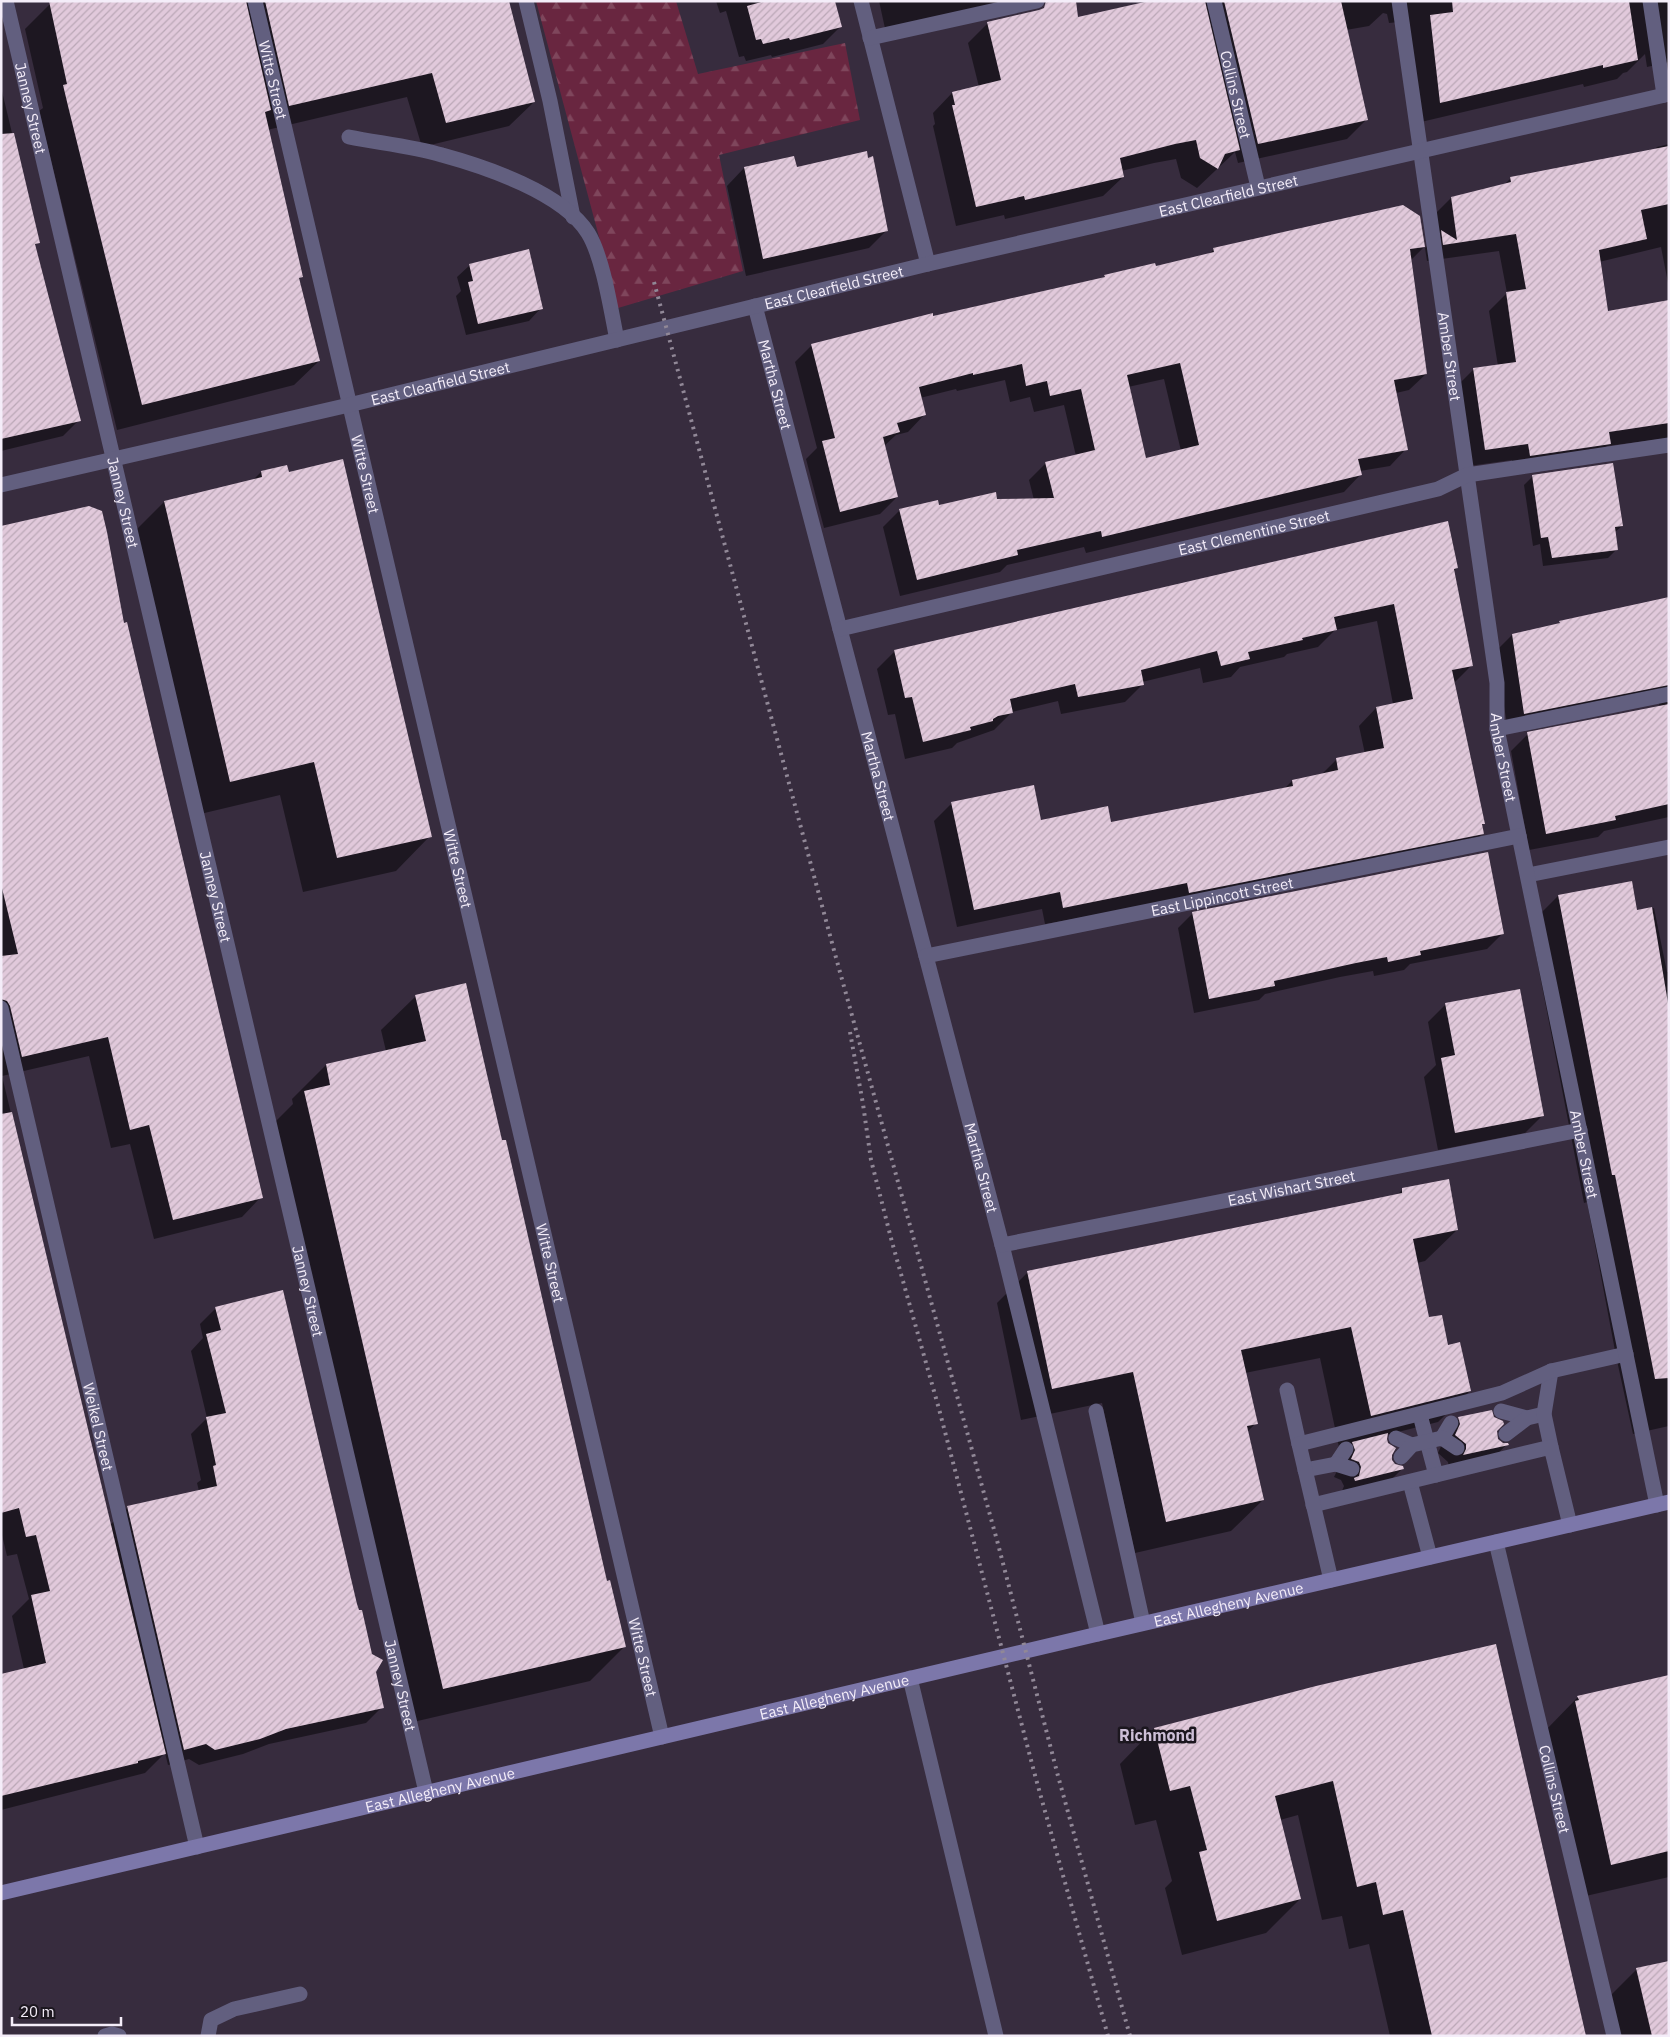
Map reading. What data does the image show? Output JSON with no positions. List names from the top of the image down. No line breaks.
{"streets":{"main road":["East Allegheny Avenue"],"street":["Witte Street","Collins Street","Janney Street","East Clearfield Street","Amber Street","Martha Street","East Clementine Street","East Lippincott Street","East Wishart Street","Weikel Street"]},"crossings":[["Witte Street","East Clearfield Street"],["Witte Street","East Allegheny Avenue"],["Collins Street","East Clearfield Street"],["Collins Street","East Allegheny Avenue"],["Janney Street","East Clearfield Street"],["Janney Street","East Allegheny Avenue"],["East Clearfield Street","Amber Street"],["East Clearfield Street","Martha Street"],["Amber Street","East Clementine Street"],["Amber Street","East Lippincott Street"],["Amber Street","East Wishart Street"],["Amber Street","East Allegheny Avenue"],["Martha Street","East Clementine Street"],["Martha Street","East Lippincott Street"],["Martha Street","East Wishart Street"],["Martha Street","East Allegheny Avenue"],["Weikel Street","East Allegheny Avenue"]],"districts":["Richmond"],"scale_bar":"20 m"}
